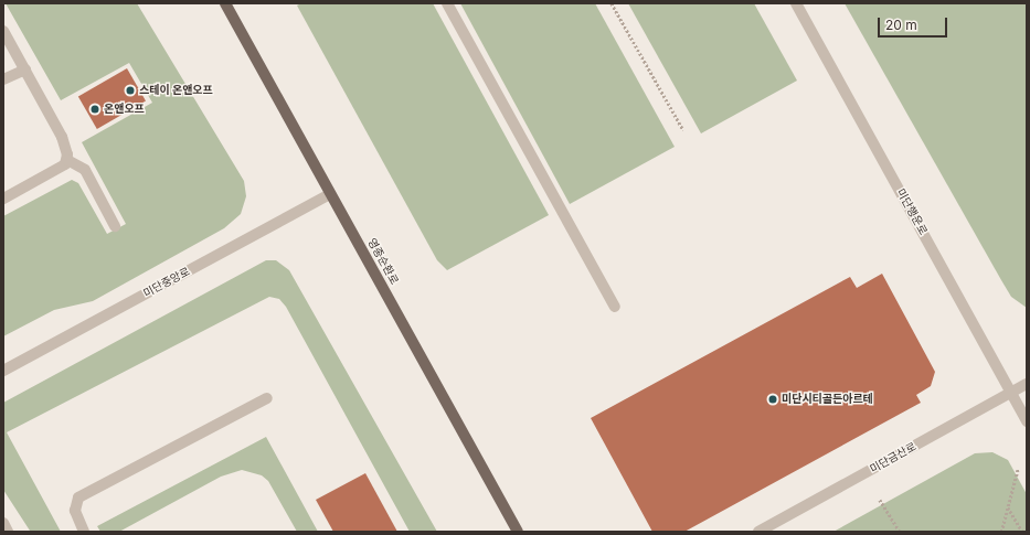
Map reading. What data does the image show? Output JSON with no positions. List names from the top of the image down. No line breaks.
{"streets":{"main road":["영종순환로"],"street":["미단행운로","미단중앙로","미단금산로"]},"crossings":[["미단행운로","미단금산로"],["영종순환로","미단중앙로"]],"places":["스테이 온앤오프","온앤오프","미단시티골든아르테"],"scale_bar":"20 m"}
